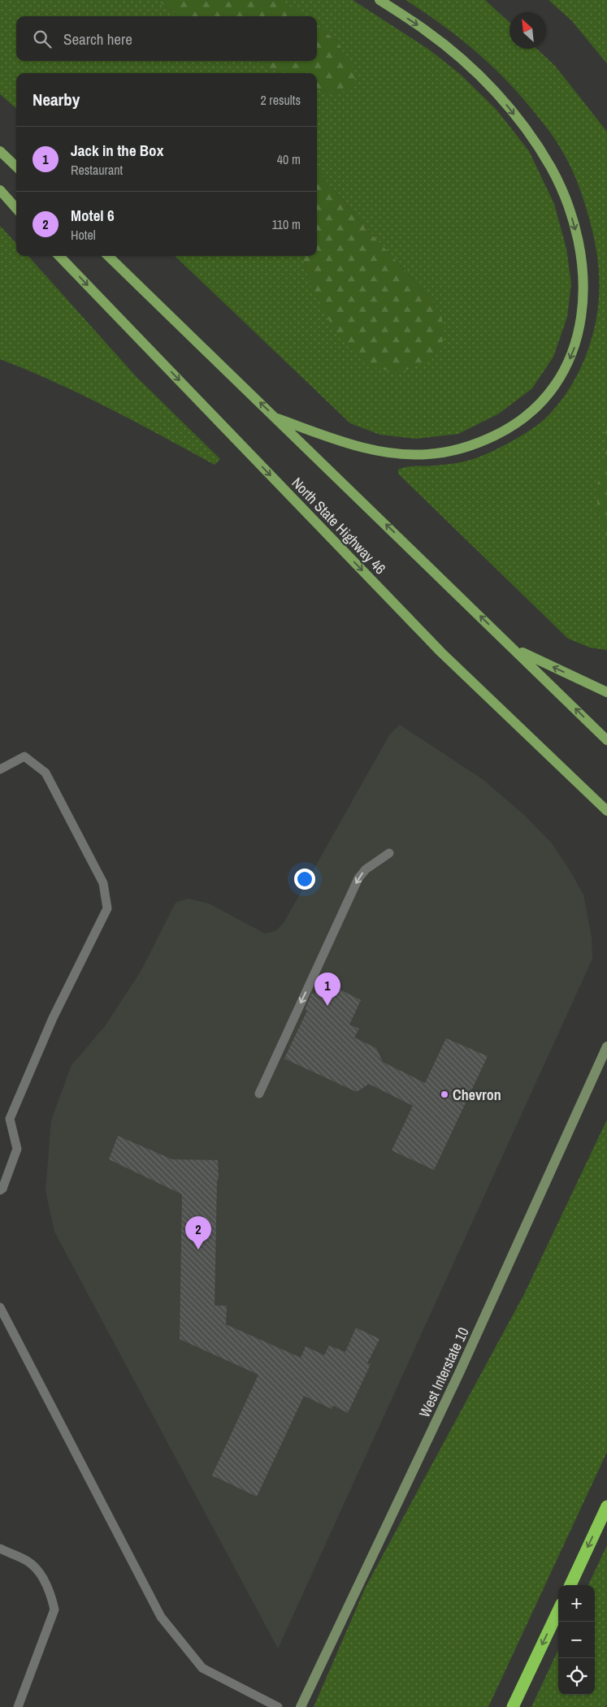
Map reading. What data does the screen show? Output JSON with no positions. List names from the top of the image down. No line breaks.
{"streets":{"main road":["North State Highway 46"],"street":["West Interstate 10"]},"places":["Chevron"],"north":"top left","page":{"search":"Search here","heading":["Nearby","2 results"],"list":[{"mark":"1","name":"Jack in the Box","note":"Restaurant","value":"40 m"},{"mark":"2","name":"Motel 6","note":"Hotel","value":"110 m"}],"pins":["1","2"],"map_buttons":["+","−"]}}
